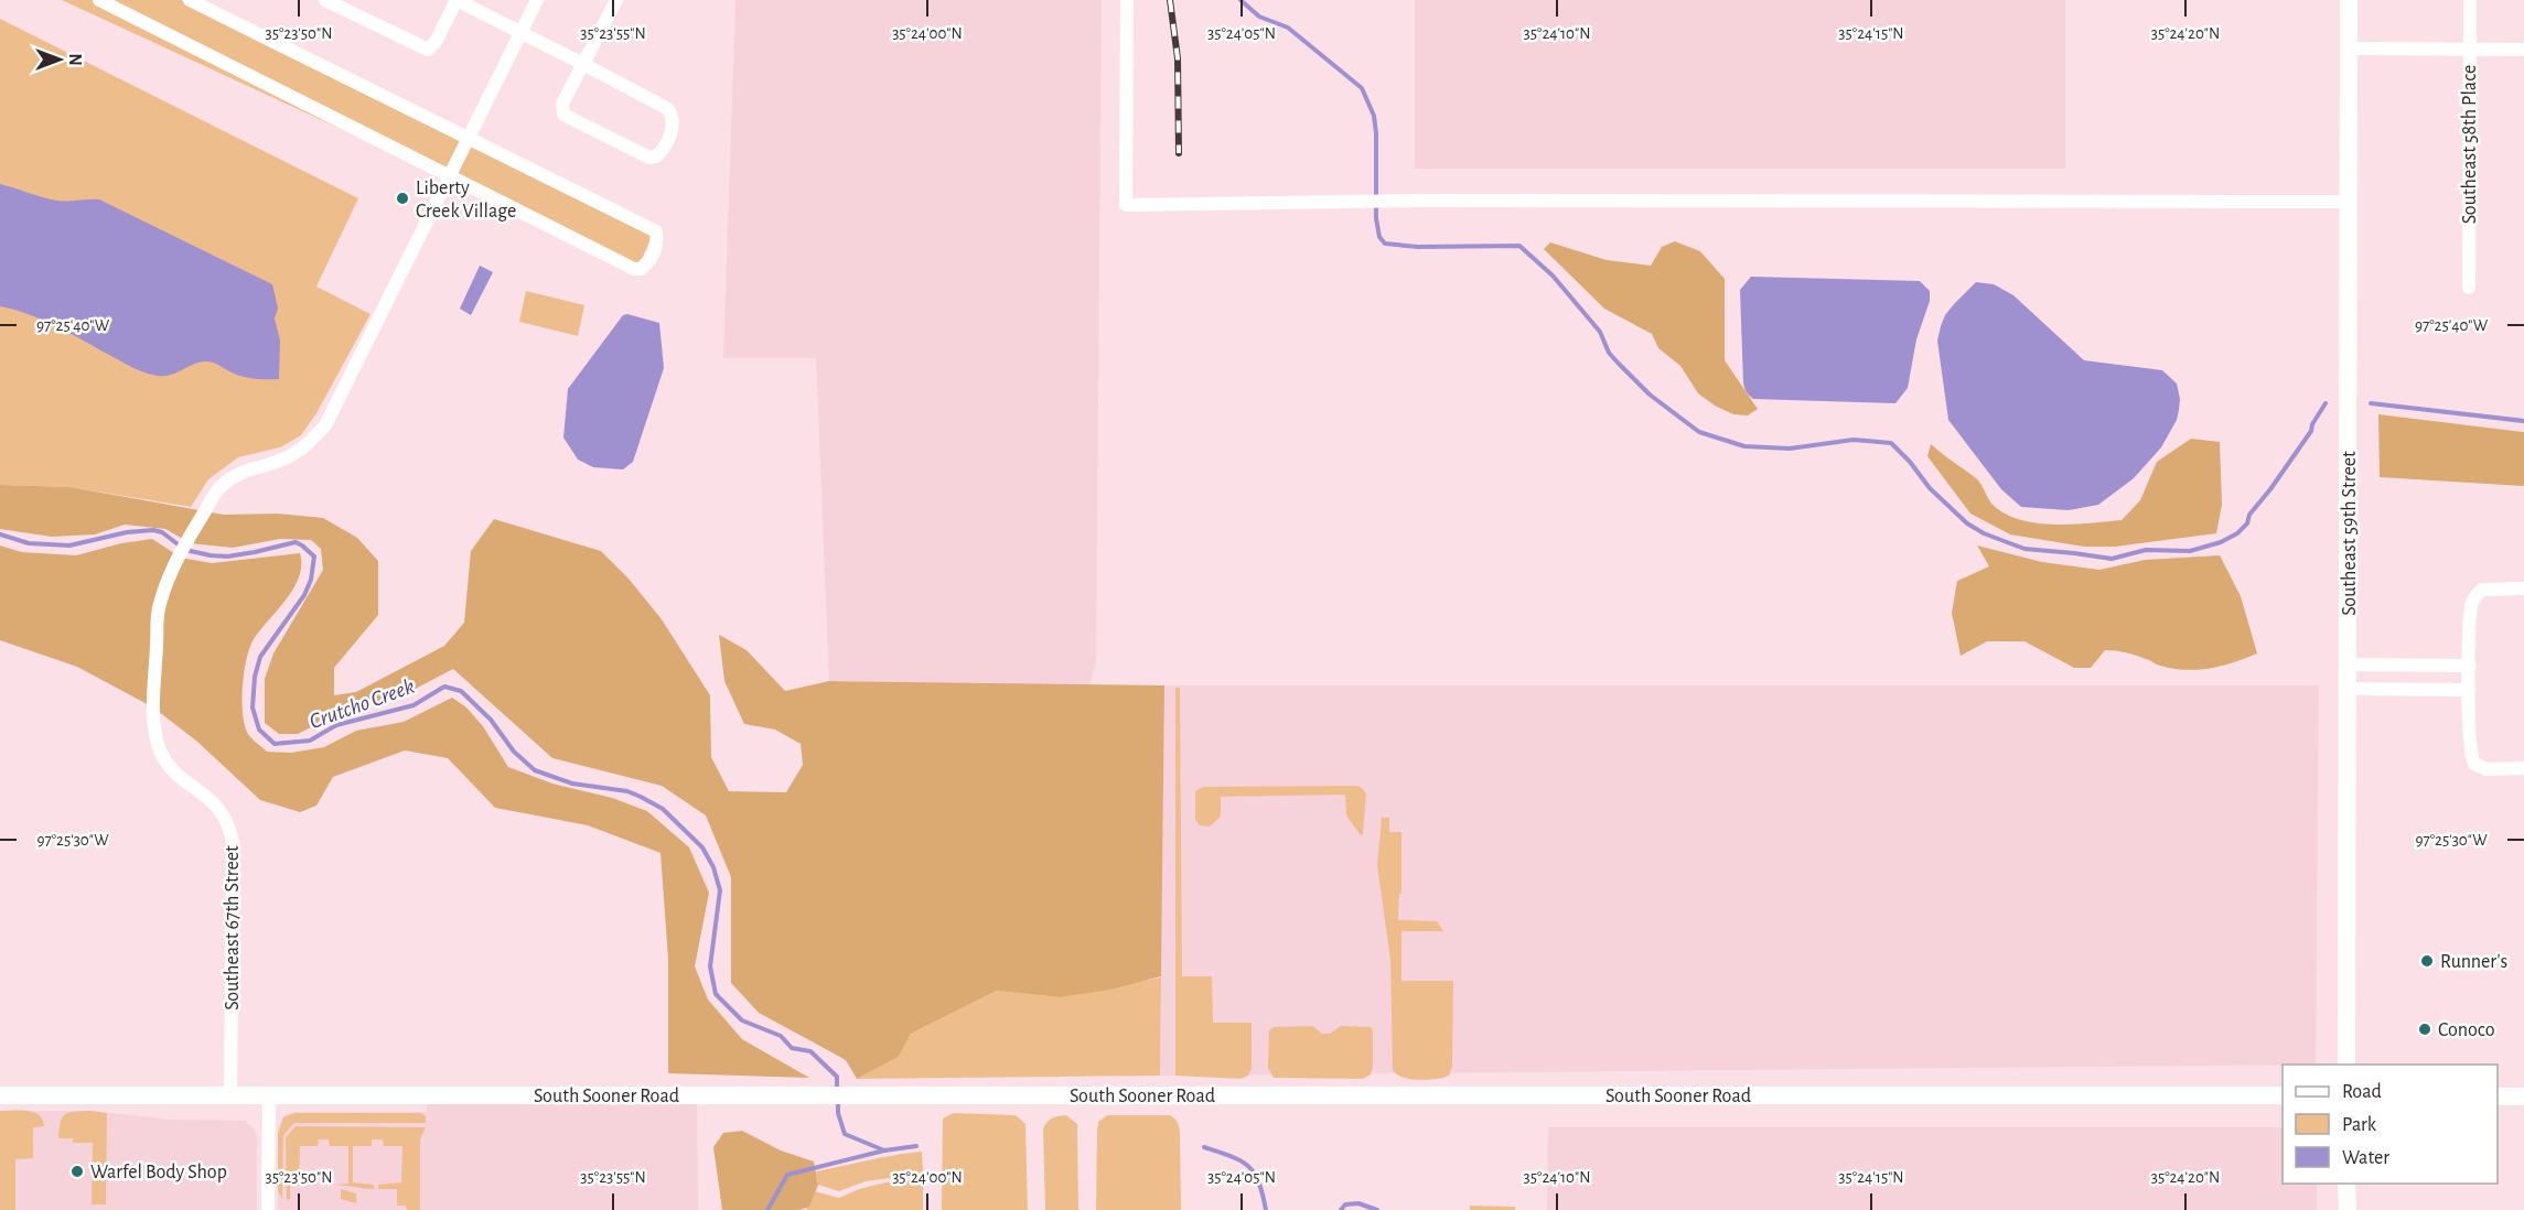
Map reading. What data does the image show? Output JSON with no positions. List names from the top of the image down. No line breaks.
{"streets":{"main road":["Southeast 59th Street","South Sooner Road"],"street":["Southeast 58th Place","Southeast 67th Street"]},"crossings":[["Southeast 67th Street","South Sooner Road"]],"water":["Crutcho Creek"],"places":["Liberty Creek Village","Runner's","Conoco","Warfel Body Shop"],"legend":["Road","Park","Water"],"north":"right","coordinates":["35°23'50\"N","35°23'55\"N","35°24'00\"N","35°24'05\"N","35°24'10\"N","35°24'15\"N","35°24'20\"N","97°25'40\"W","97°25'30\"W"]}
